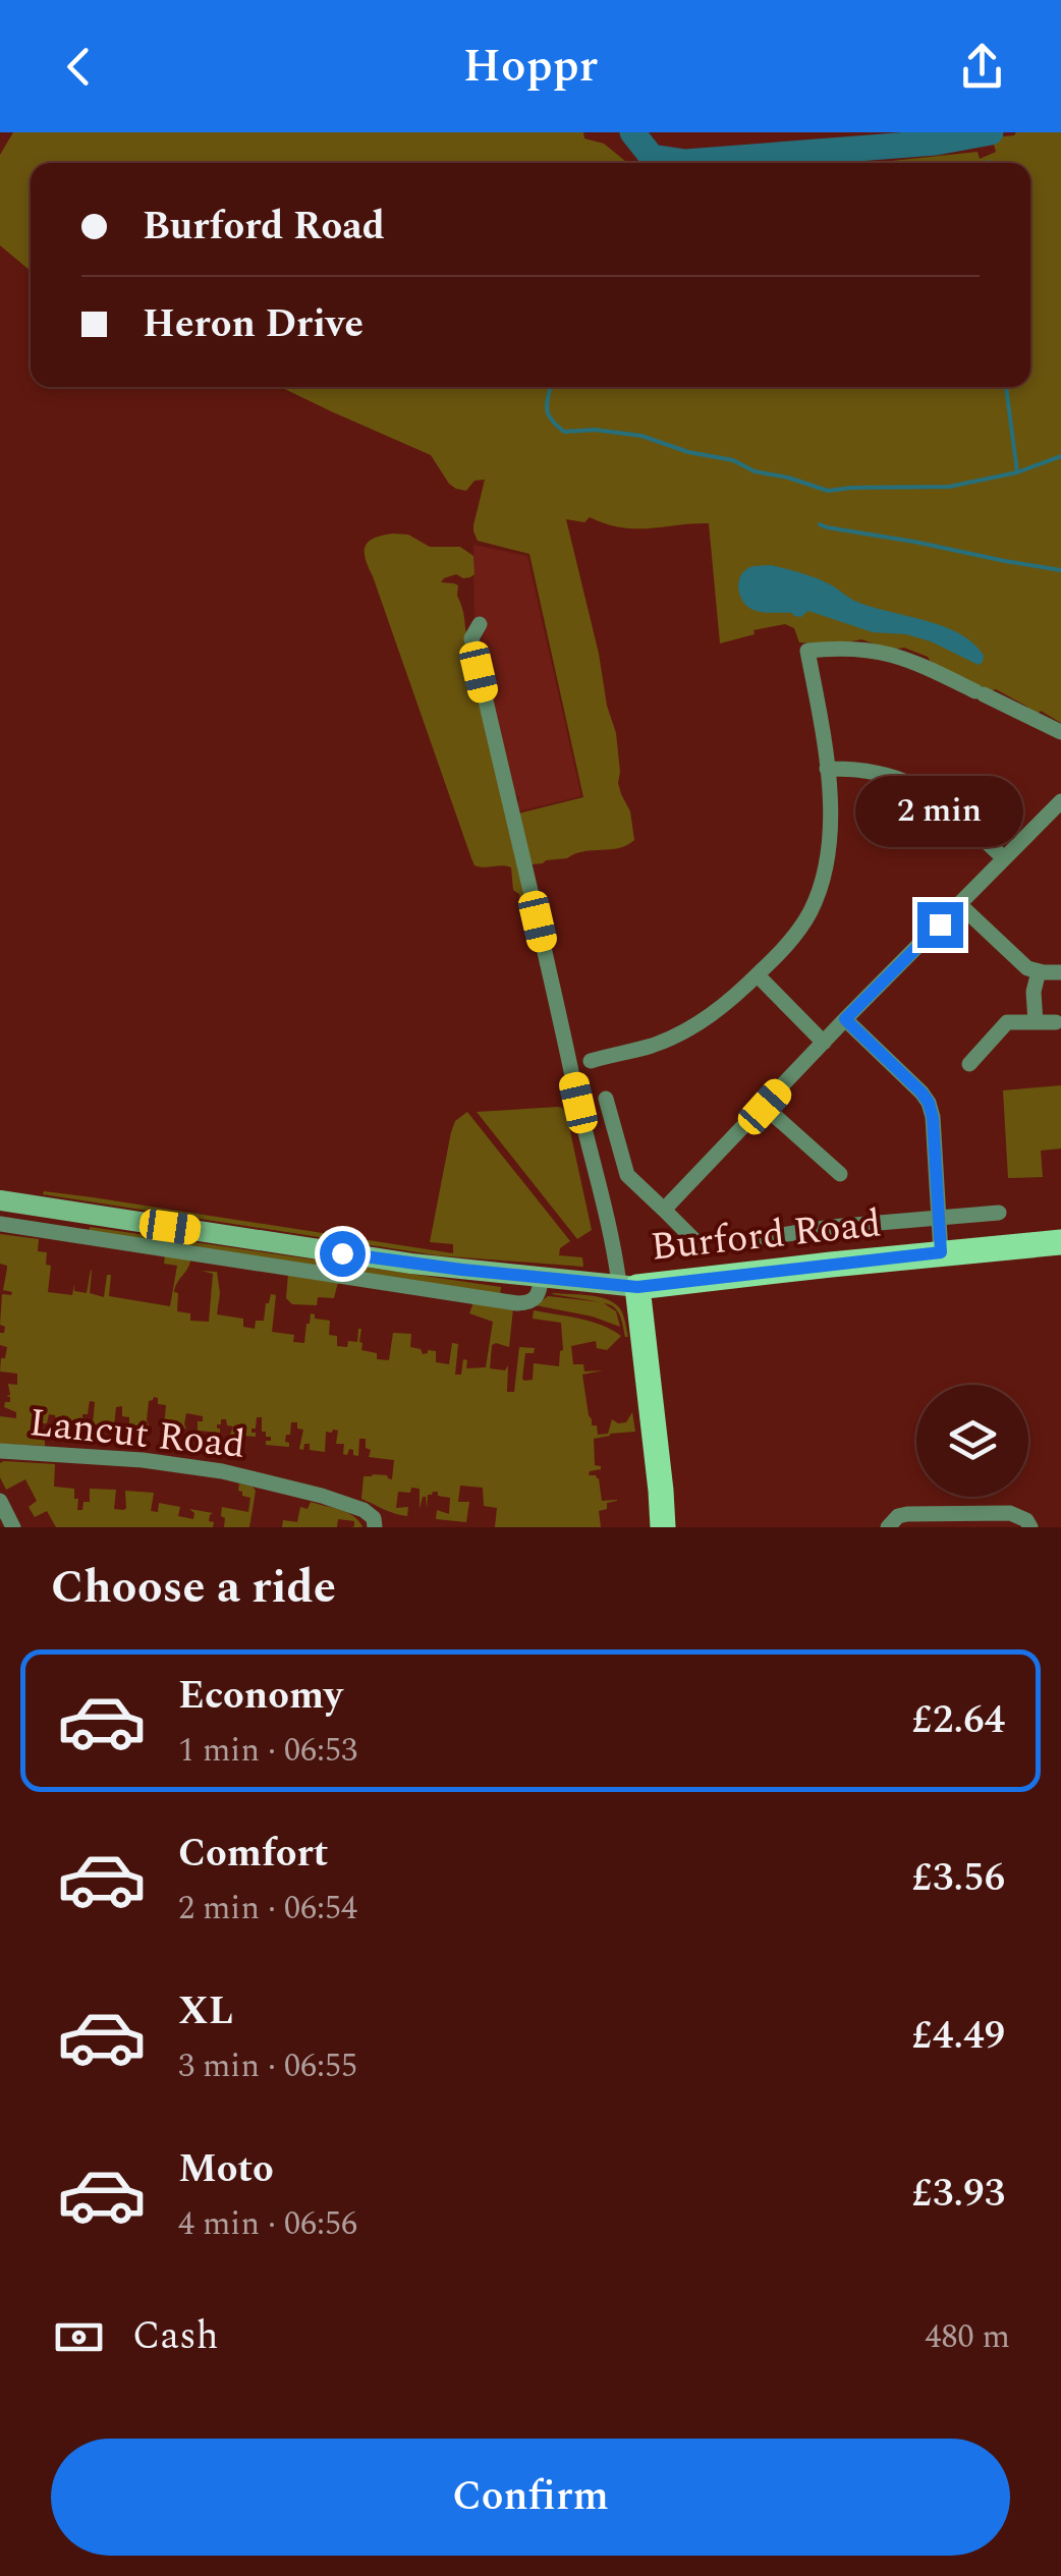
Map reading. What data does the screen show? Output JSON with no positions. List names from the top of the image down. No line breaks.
{"streets":{"main road":["Burford Road"],"street":["Lancut Road"]},"page":{"header":"Hoppr","banner":["Burford Road","Heron Drive"],"bubble":"2 min","heading":"Choose a ride","list":[{"name":"Economy","note":"1 min · 06:53","value":"£2.64"},{"name":"Comfort","note":"2 min · 06:54","value":"£3.56"},{"name":"XL","note":"3 min · 06:55","value":"£4.49"},{"name":"Moto","note":"4 min · 06:56","value":"£3.93"}],"pay":["Cash","480 m"],"buttons":"Confirm"}}
